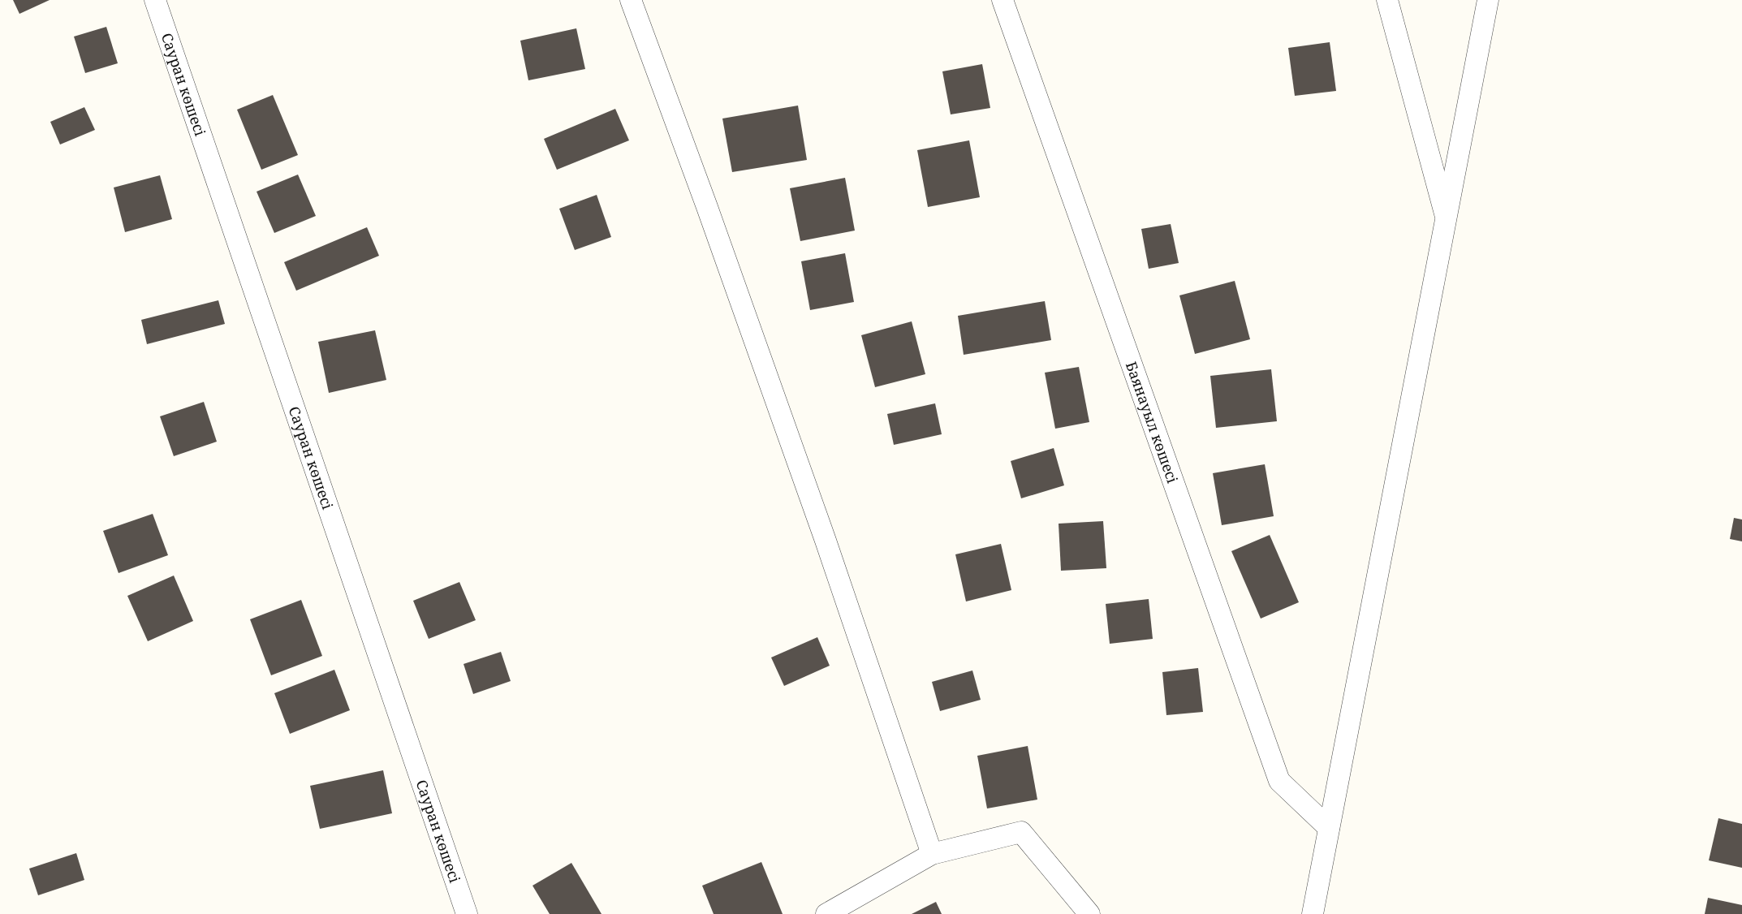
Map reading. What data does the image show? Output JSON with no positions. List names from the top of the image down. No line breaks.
{"streets":{"street":["Сауран көшесі","Баянауыл көшесі"]}}
